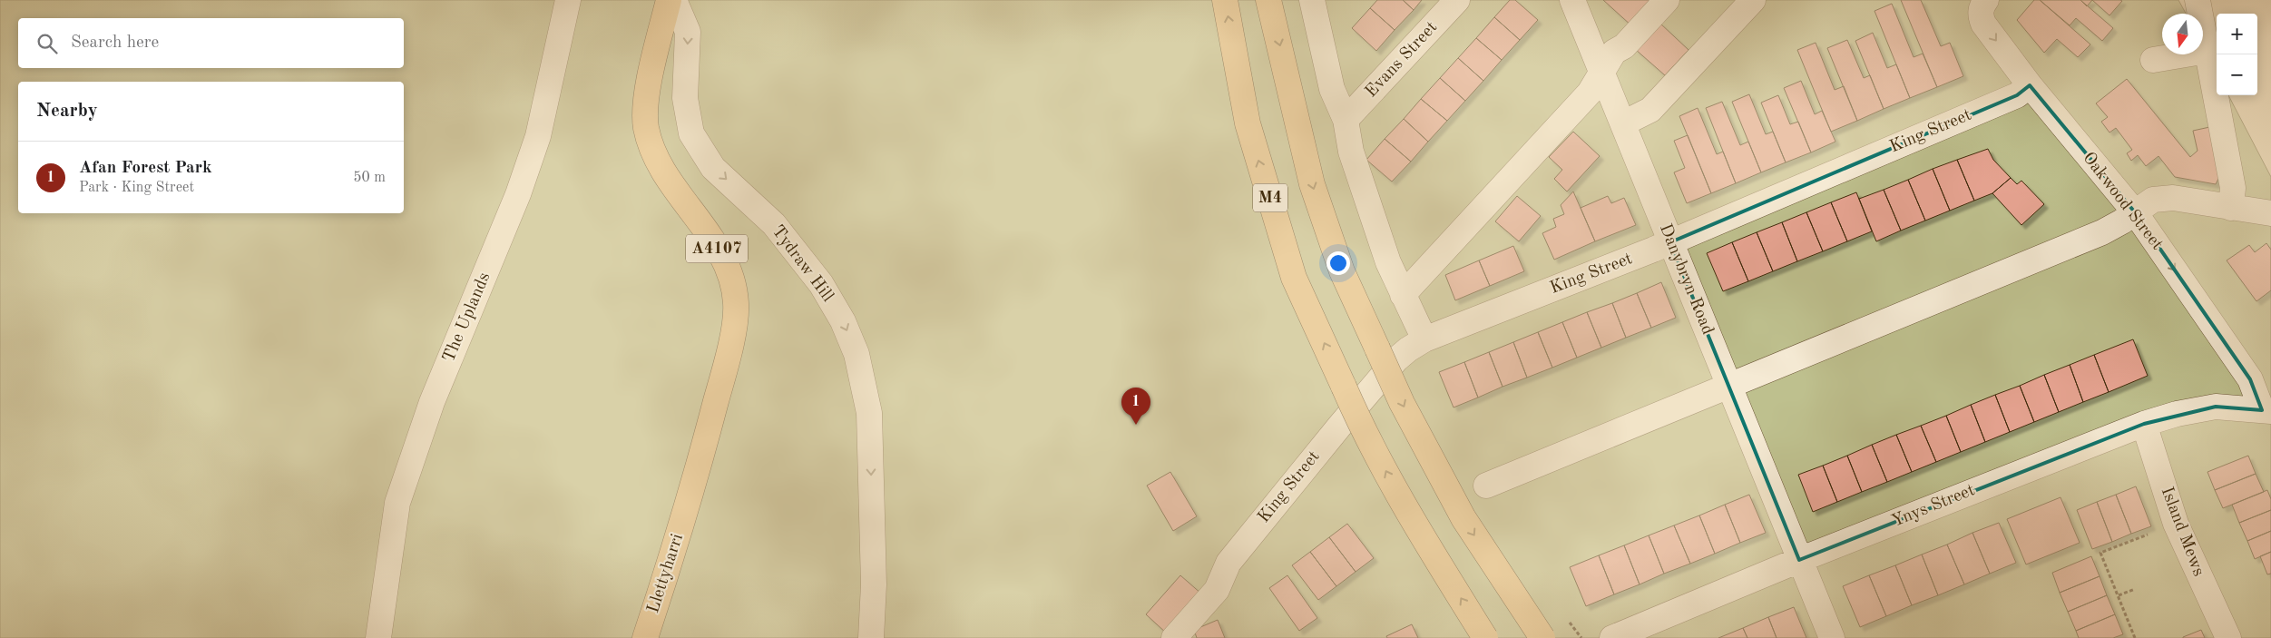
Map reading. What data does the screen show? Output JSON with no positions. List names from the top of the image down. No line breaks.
{"streets":{"main road":["M4","A4107","Llettyharri"],"street":["Evans Street","King Street","Oakwood Street","Tydraw Hill","Danybryn Road","The Uplands","Ynys Street","Island Mews"]},"crossings":[["King Street","Oakwood Street"],["King Street","Danybryn Road"],["Oakwood Street","Ynys Street"],["Danybryn Road","Ynys Street"],["Ynys Street","Island Mews"]],"one_way":["Oakwood Street","Tydraw Hill"],"north":"bottom","page":{"map_buttons":["+","−"],"search":"Search here","heading":"Nearby","list":[{"mark":"1","name":"Afan Forest Park","note":"Park · King Street","value":"50 m"}],"pins":"1"}}
